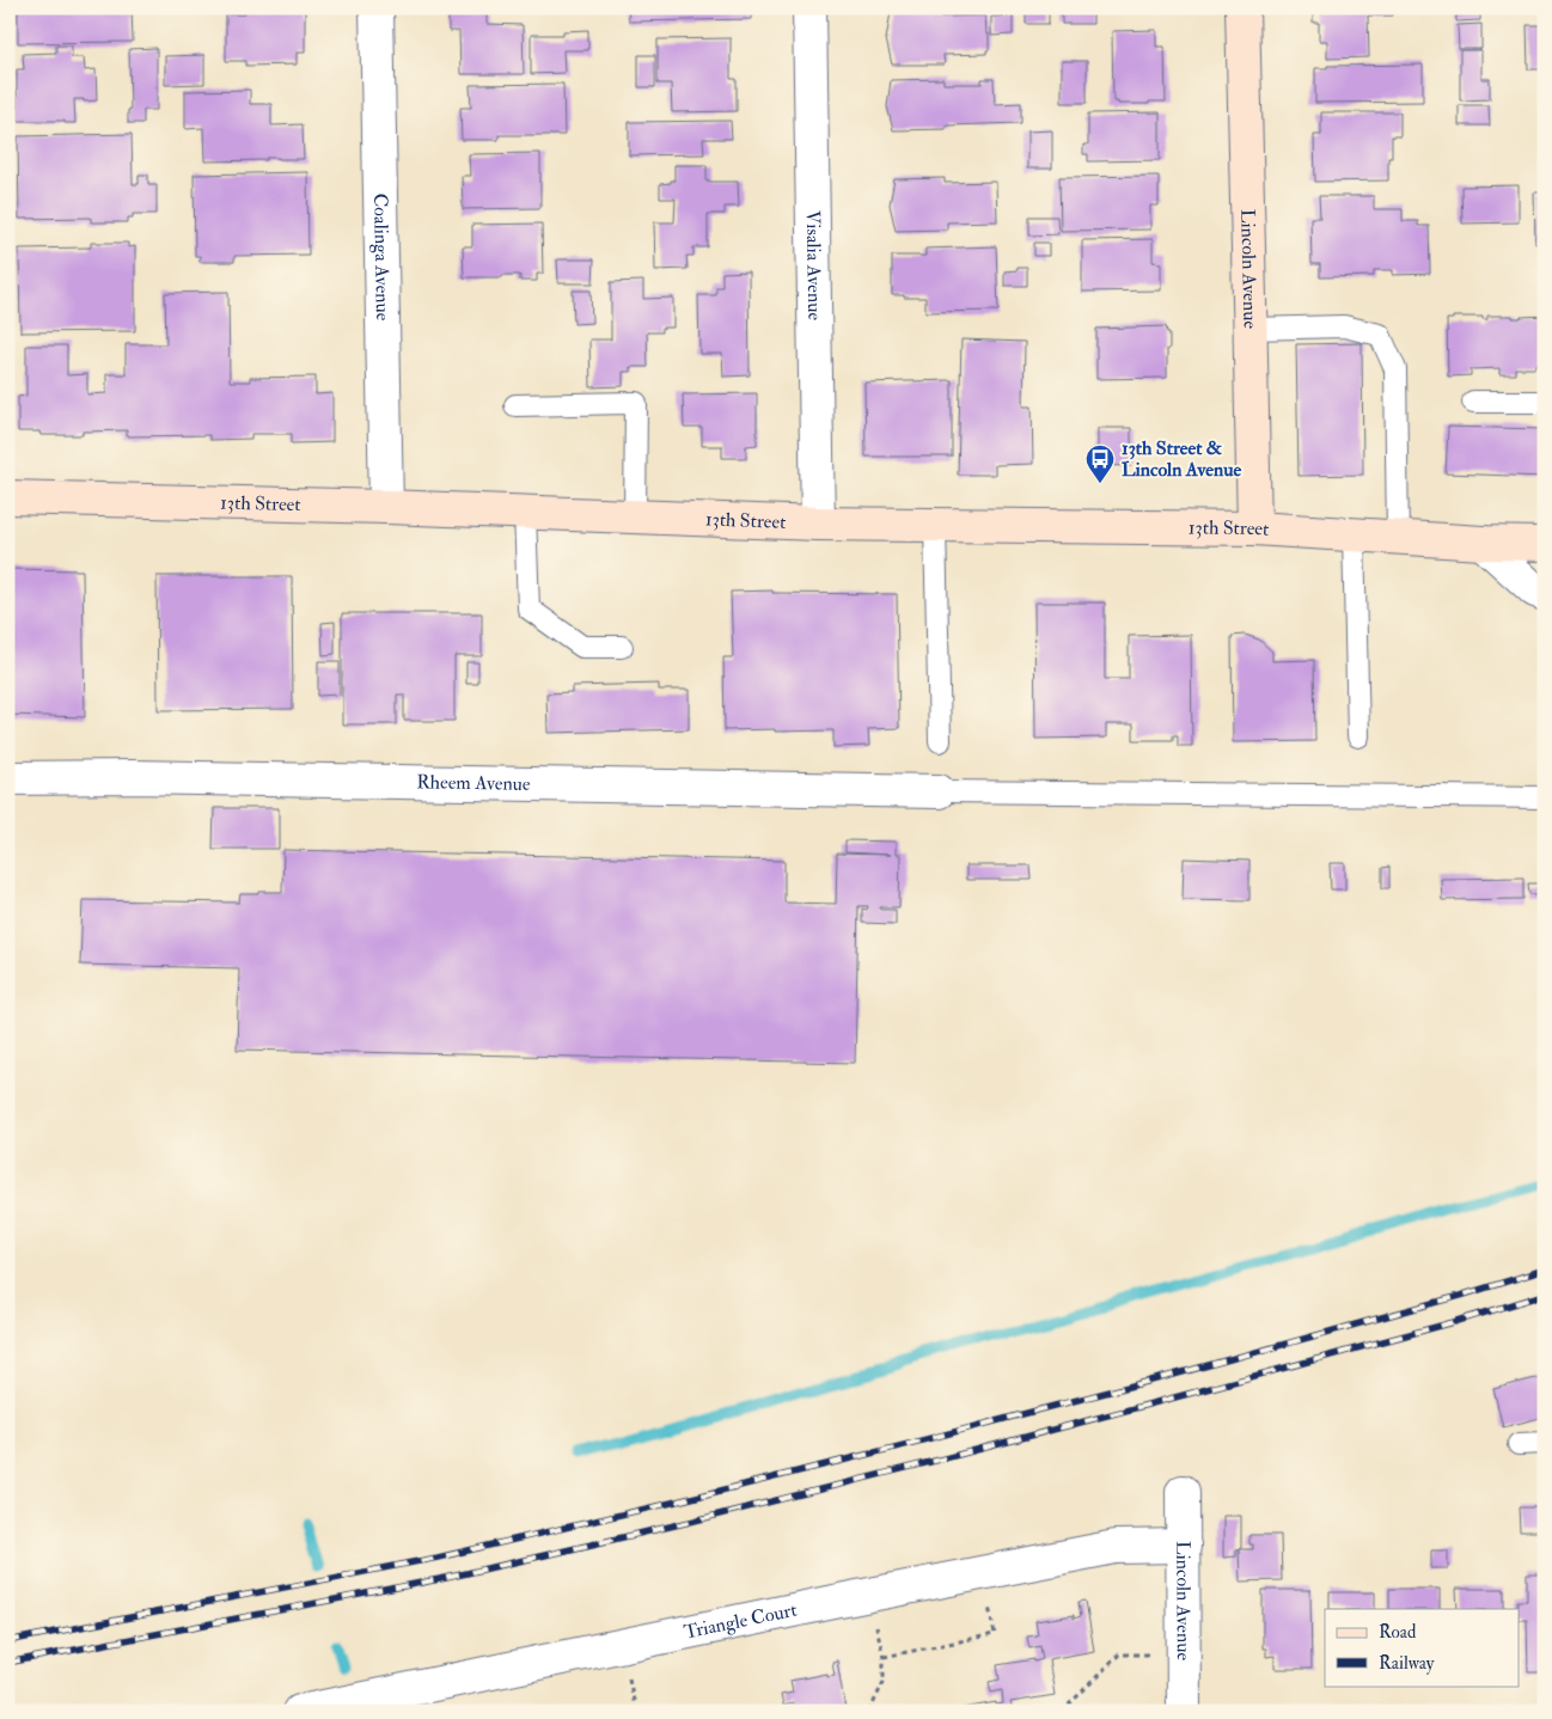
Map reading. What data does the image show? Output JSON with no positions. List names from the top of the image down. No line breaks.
{"streets":{"main road":["Lincoln Avenue","13th Street"],"street":["Coalinga Avenue","Visalia Avenue","Rheem Avenue","Triangle Court"]},"crossings":[["Coalinga Avenue","13th Street"],["Visalia Avenue","13th Street"],["Lincoln Avenue","13th Street"],["Lincoln Avenue","Triangle Court"]],"places":{"bus stop":["13th Street & Lincoln Avenue"]},"legend":["Road","Railway"]}
